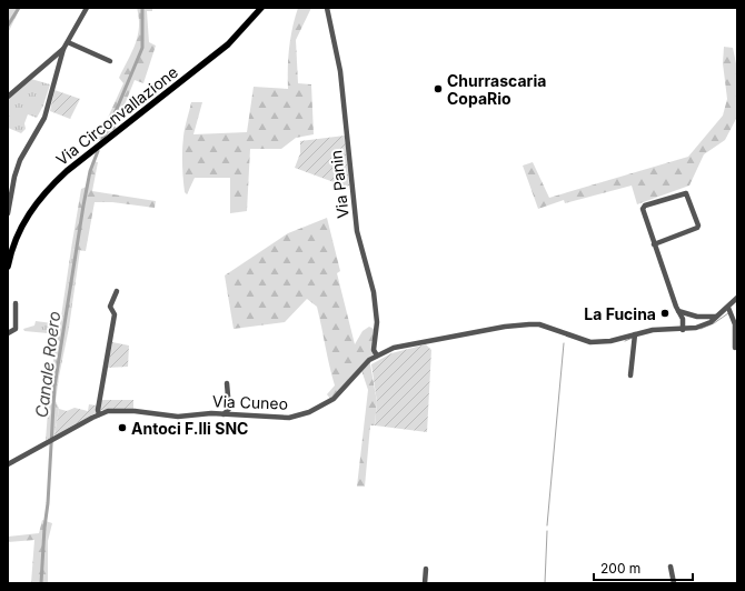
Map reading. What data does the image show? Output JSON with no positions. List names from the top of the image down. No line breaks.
{"streets":{"main road":["Via Circonvallazione"],"street":["Via Panin","Via Cuneo"]},"crossings":[["Via Panin","Via Cuneo"]],"water":["Canale Roero"],"places":["Churrascaria CopaRio","La Fucina","Antoci F.lli SNC"],"scale_bar":"200 m"}
